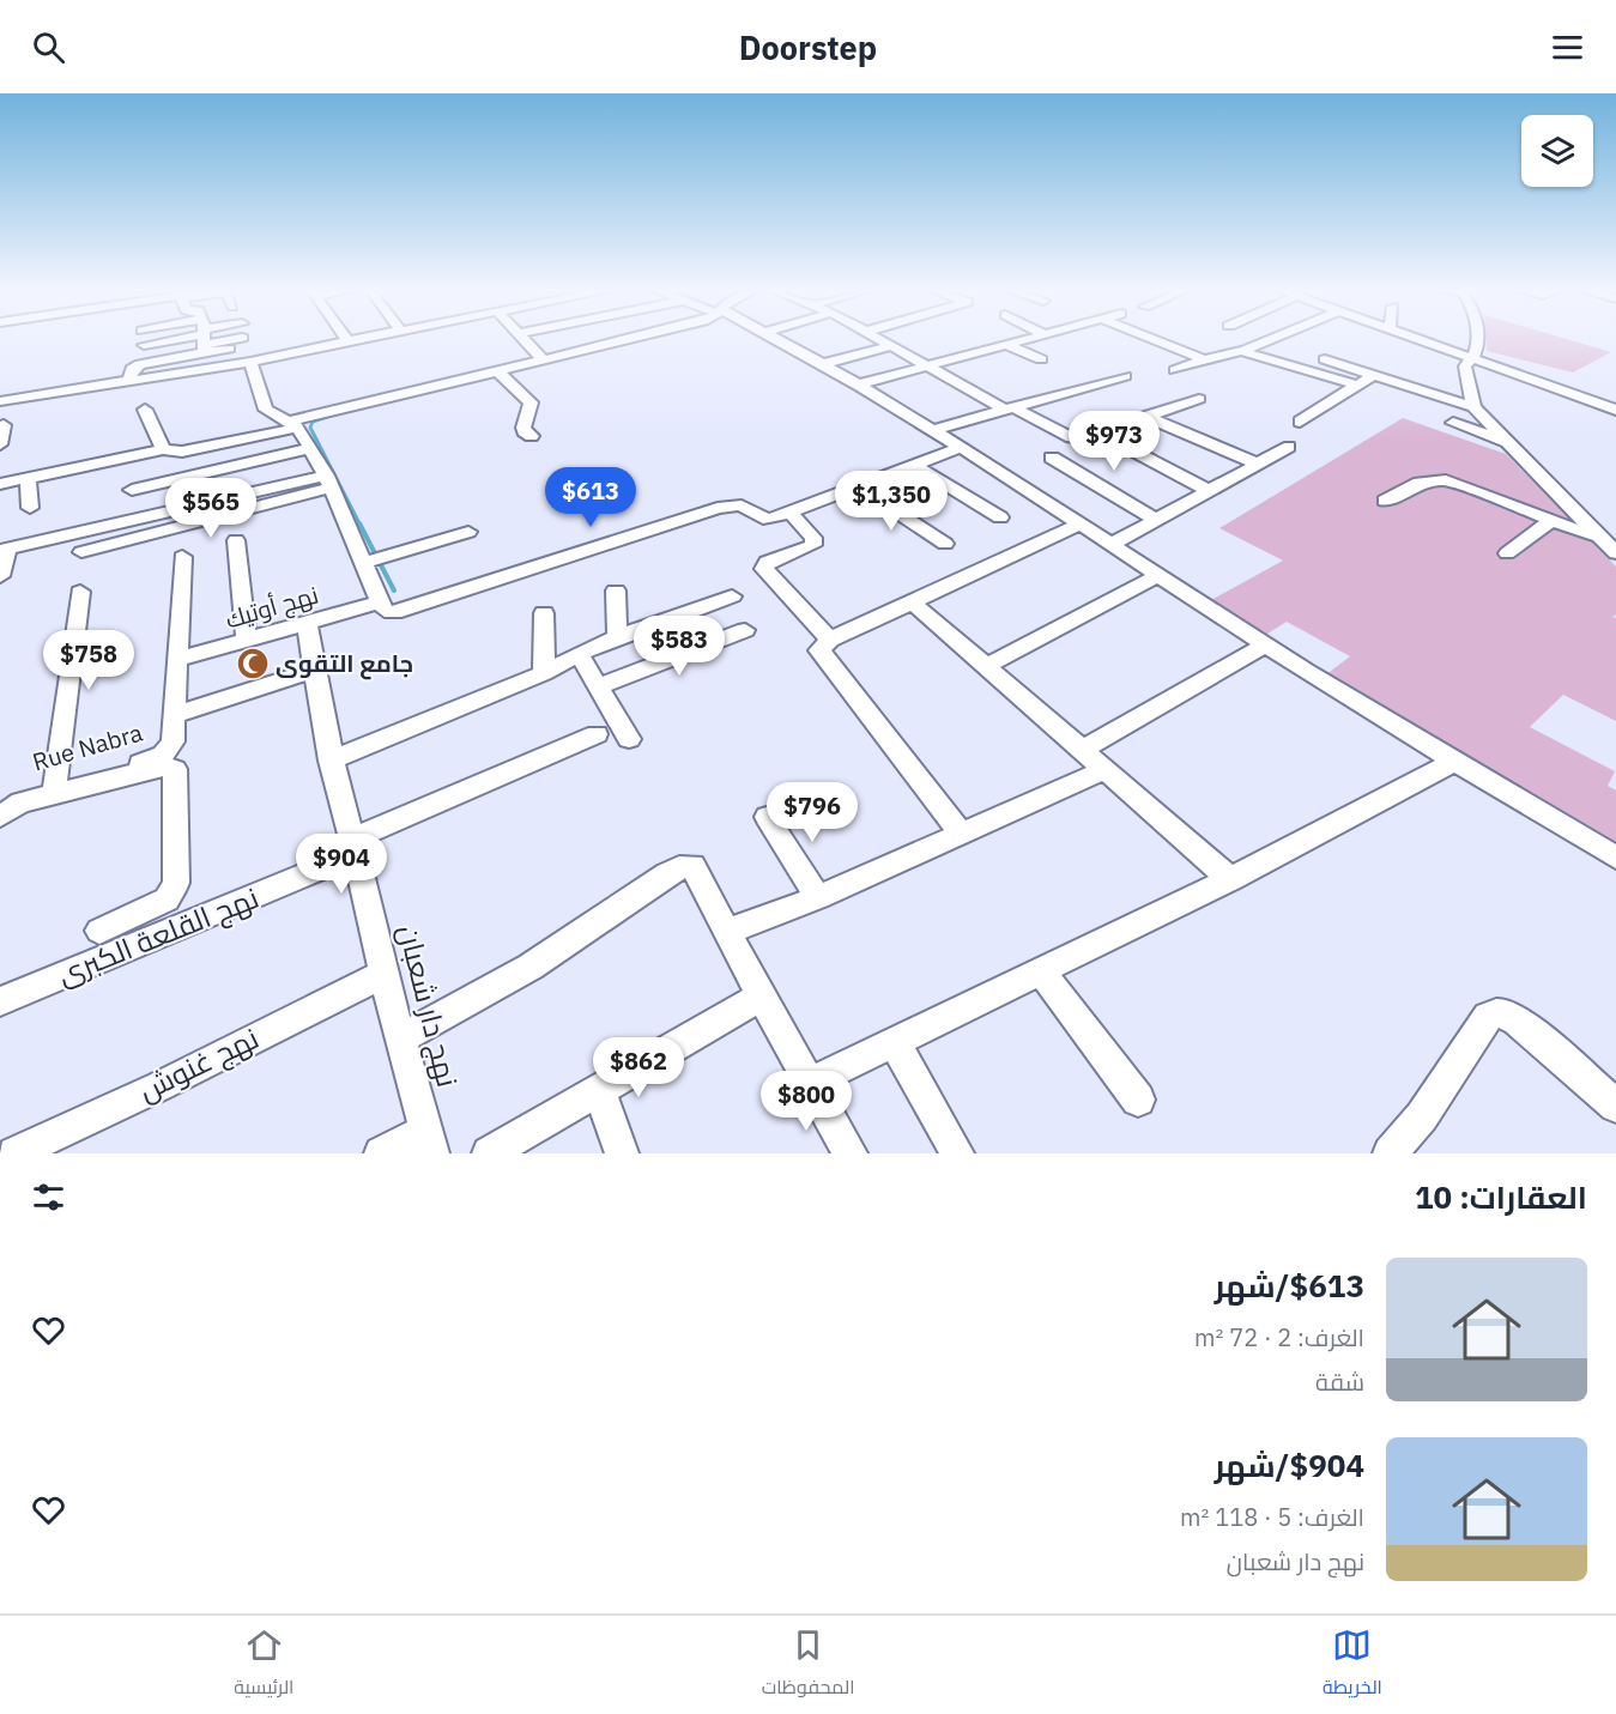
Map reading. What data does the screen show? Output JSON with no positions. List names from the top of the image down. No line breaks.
{"streets":{"street":["نهج أوتيك","Rue Nabra","نهج القلعة الكبرى","نهج دار شعبان","نهج غنوش"]},"crossings":[["نهج أوتيك","Rue Nabra"],["نهج أوتيك","نهج دار شعبان"],["نهج القلعة الكبرى","نهج دار شعبان"],["نهج دار شعبان","نهج غنوش"]],"places":{"mosque":["جامع التقوى"]},"page":{"header":"Doorstep","price":["$973","$613","$1,350","$565","$583","$758","$796","$904","$862","$800"],"heading":"العقارات: 10","list":[{"name":"$613/شهر","note":"الغرف: 2 · 72 m² · شقة"},{"name":"$904/شهر","note":"الغرف: 5 · 118 m² · نهج دار شعبان"}],"tabs":["الخريطة","المحفوظات","الرئيسية"]}}
